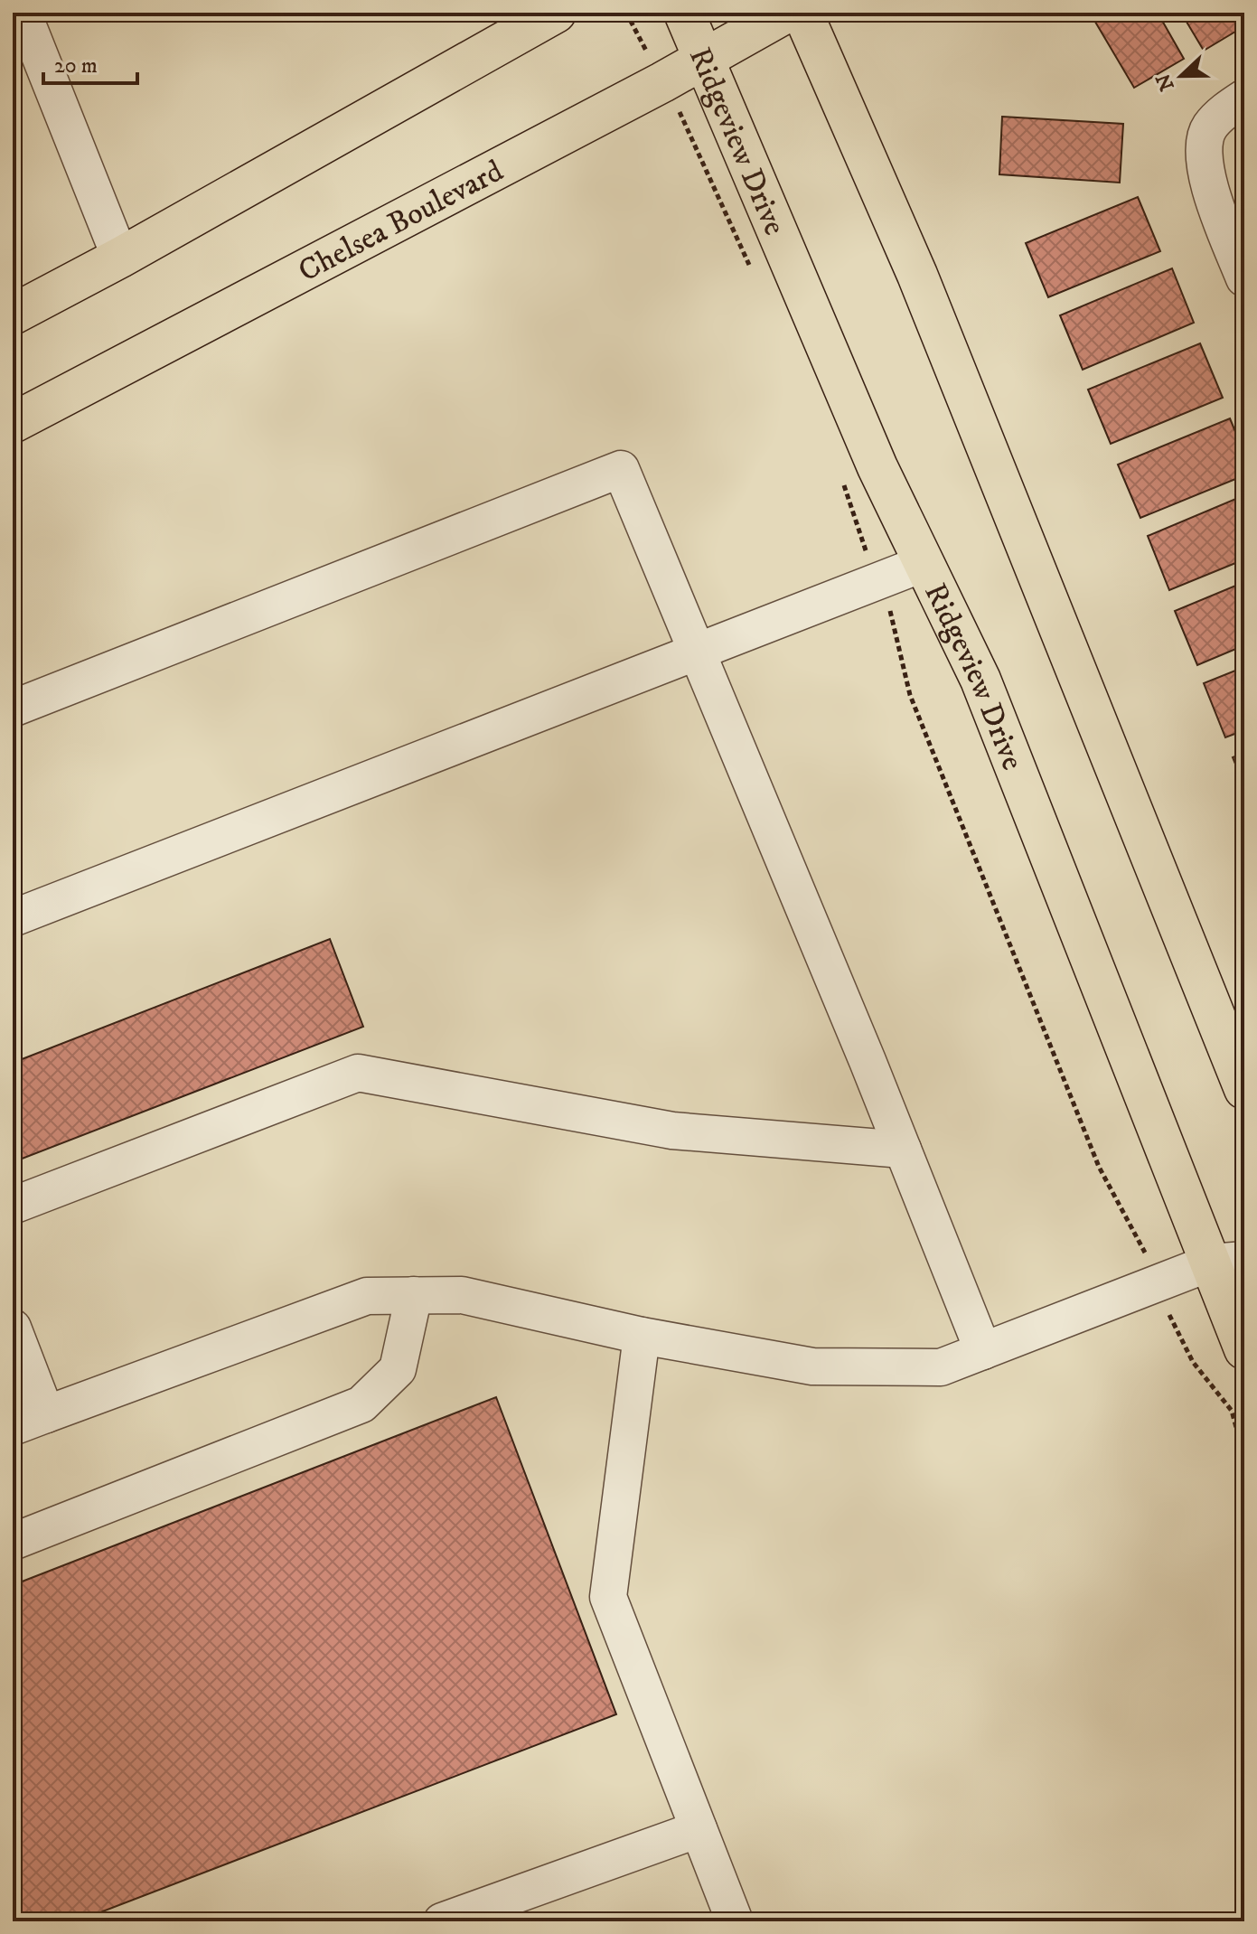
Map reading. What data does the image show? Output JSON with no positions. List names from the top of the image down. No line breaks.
{"streets":{"main road":["Ridgeview Drive","Chelsea Boulevard"]},"crossings":[["Ridgeview Drive","Chelsea Boulevard"]],"scale_bar":"20 m","north":"left"}
